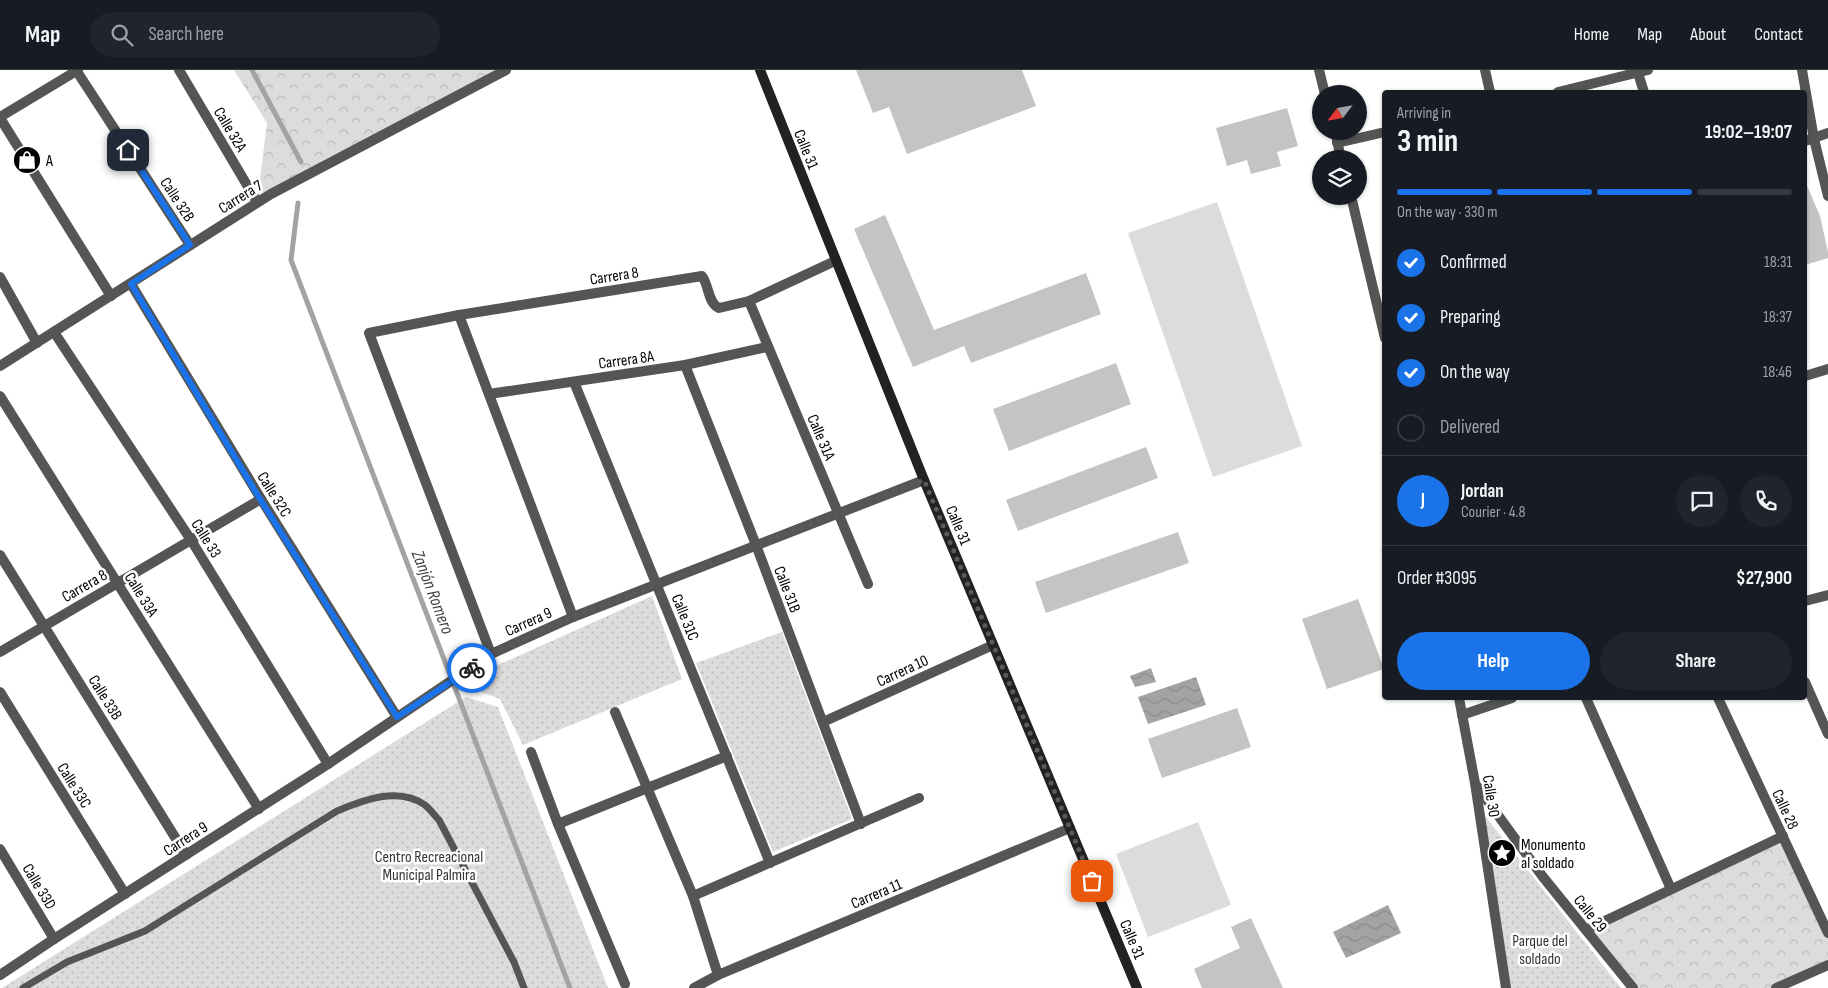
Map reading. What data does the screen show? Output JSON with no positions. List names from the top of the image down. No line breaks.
{"streets":{"main road":["Calle 31"],"street":["Calle 32A","Carrera 7","Calle 32B","Carrera 8","Carrera 8A","Calle 31A","Calle 32C","Calle 33","Calle 31B","Calle 33A","Calle 31C","Carrera 9","Carrera 10","Calle 33B","Calle 33C","Calle 30","Calle 28","Calle 33D","Carrera 11","Calle 29"]},"crossings":[["Calle 32A","Carrera 7"],["Calle 31","Carrera 8"],["Calle 31","Carrera 9"],["Calle 31","Carrera 10"],["Calle 31","Carrera 11"],["Carrera 7","Calle 32B"],["Carrera 7","Calle 32C"],["Carrera 7","Calle 33"],["Carrera 8","Calle 31A"],["Carrera 8","Calle 32C"],["Carrera 8","Calle 33"],["Carrera 8","Calle 33A"],["Carrera 8","Carrera 9"],["Carrera 8","Calle 33B"],["Carrera 8A","Calle 31A"],["Carrera 8A","Calle 31B"],["Carrera 8A","Calle 31C"],["Calle 31A","Carrera 9"],["Calle 32C","Carrera 9"],["Calle 33","Carrera 9"],["Calle 31B","Carrera 9"],["Calle 31B","Carrera 10"],["Calle 33A","Carrera 9"],["Calle 31C","Carrera 9"],["Carrera 9","Calle 33B"],["Carrera 9","Calle 33C"],["Carrera 9","Calle 33D"],["Calle 30","Calle 29"]],"water":["Zanjón Romero"],"parks":["Centro Recreacional Municipal Palmira","Parque del soldado"],"places":{"shop":["A"],"place":["Monumento al soldado"]},"north":"bottom left","page":{"header":"Map","search":"Search here","nav":["Home","Map","About","Contact"],"heading":["3 min","Arriving in","19:02–19:07"],"panel":["Jordan","Courier · 4.8","Order #3095","$27,900"],"bar":"On the way · 330 m","list":[["Confirmed","18:31"],["Preparing","18:37"],["On the way","18:46"],"Delivered"],"round":"J","buttons":["Help","Share"]}}
